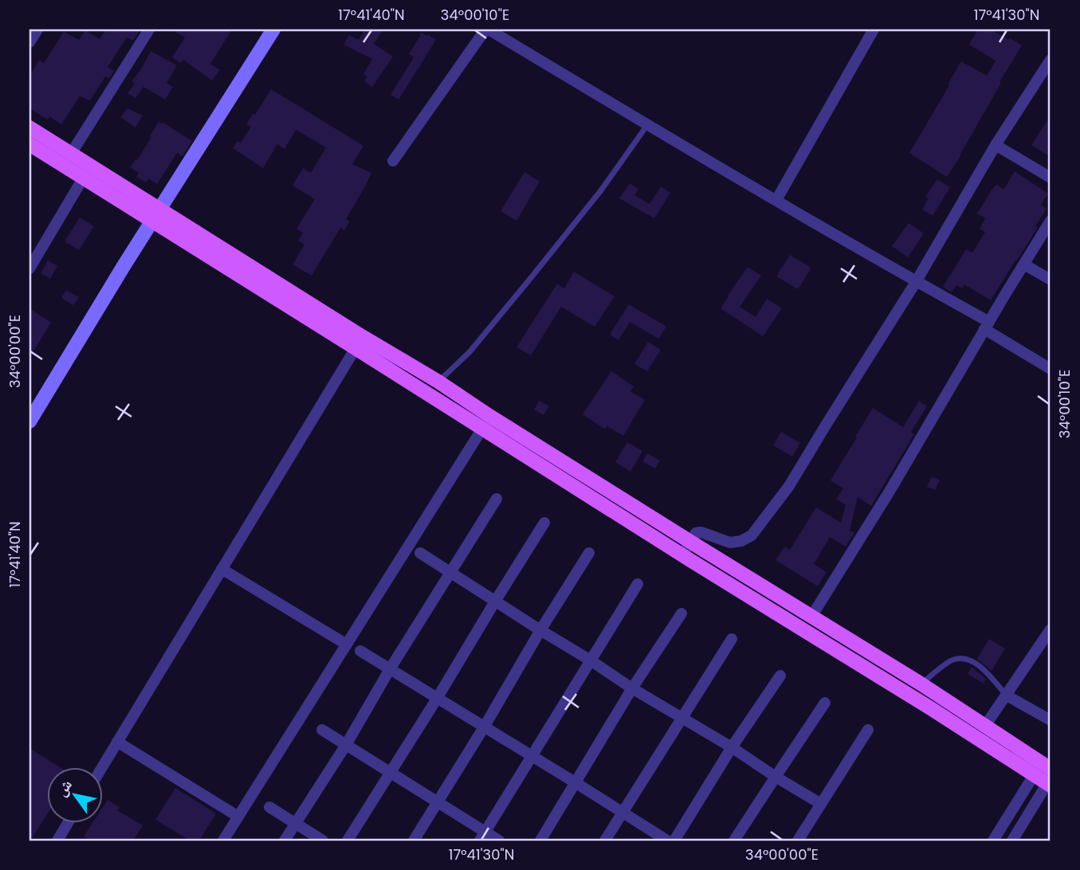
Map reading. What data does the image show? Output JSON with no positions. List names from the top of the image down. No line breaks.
{"north":"top left","coordinates":["17°41'40\"N","34°00'10\"E","17°41'30\"N","34°00'00\"E"]}
